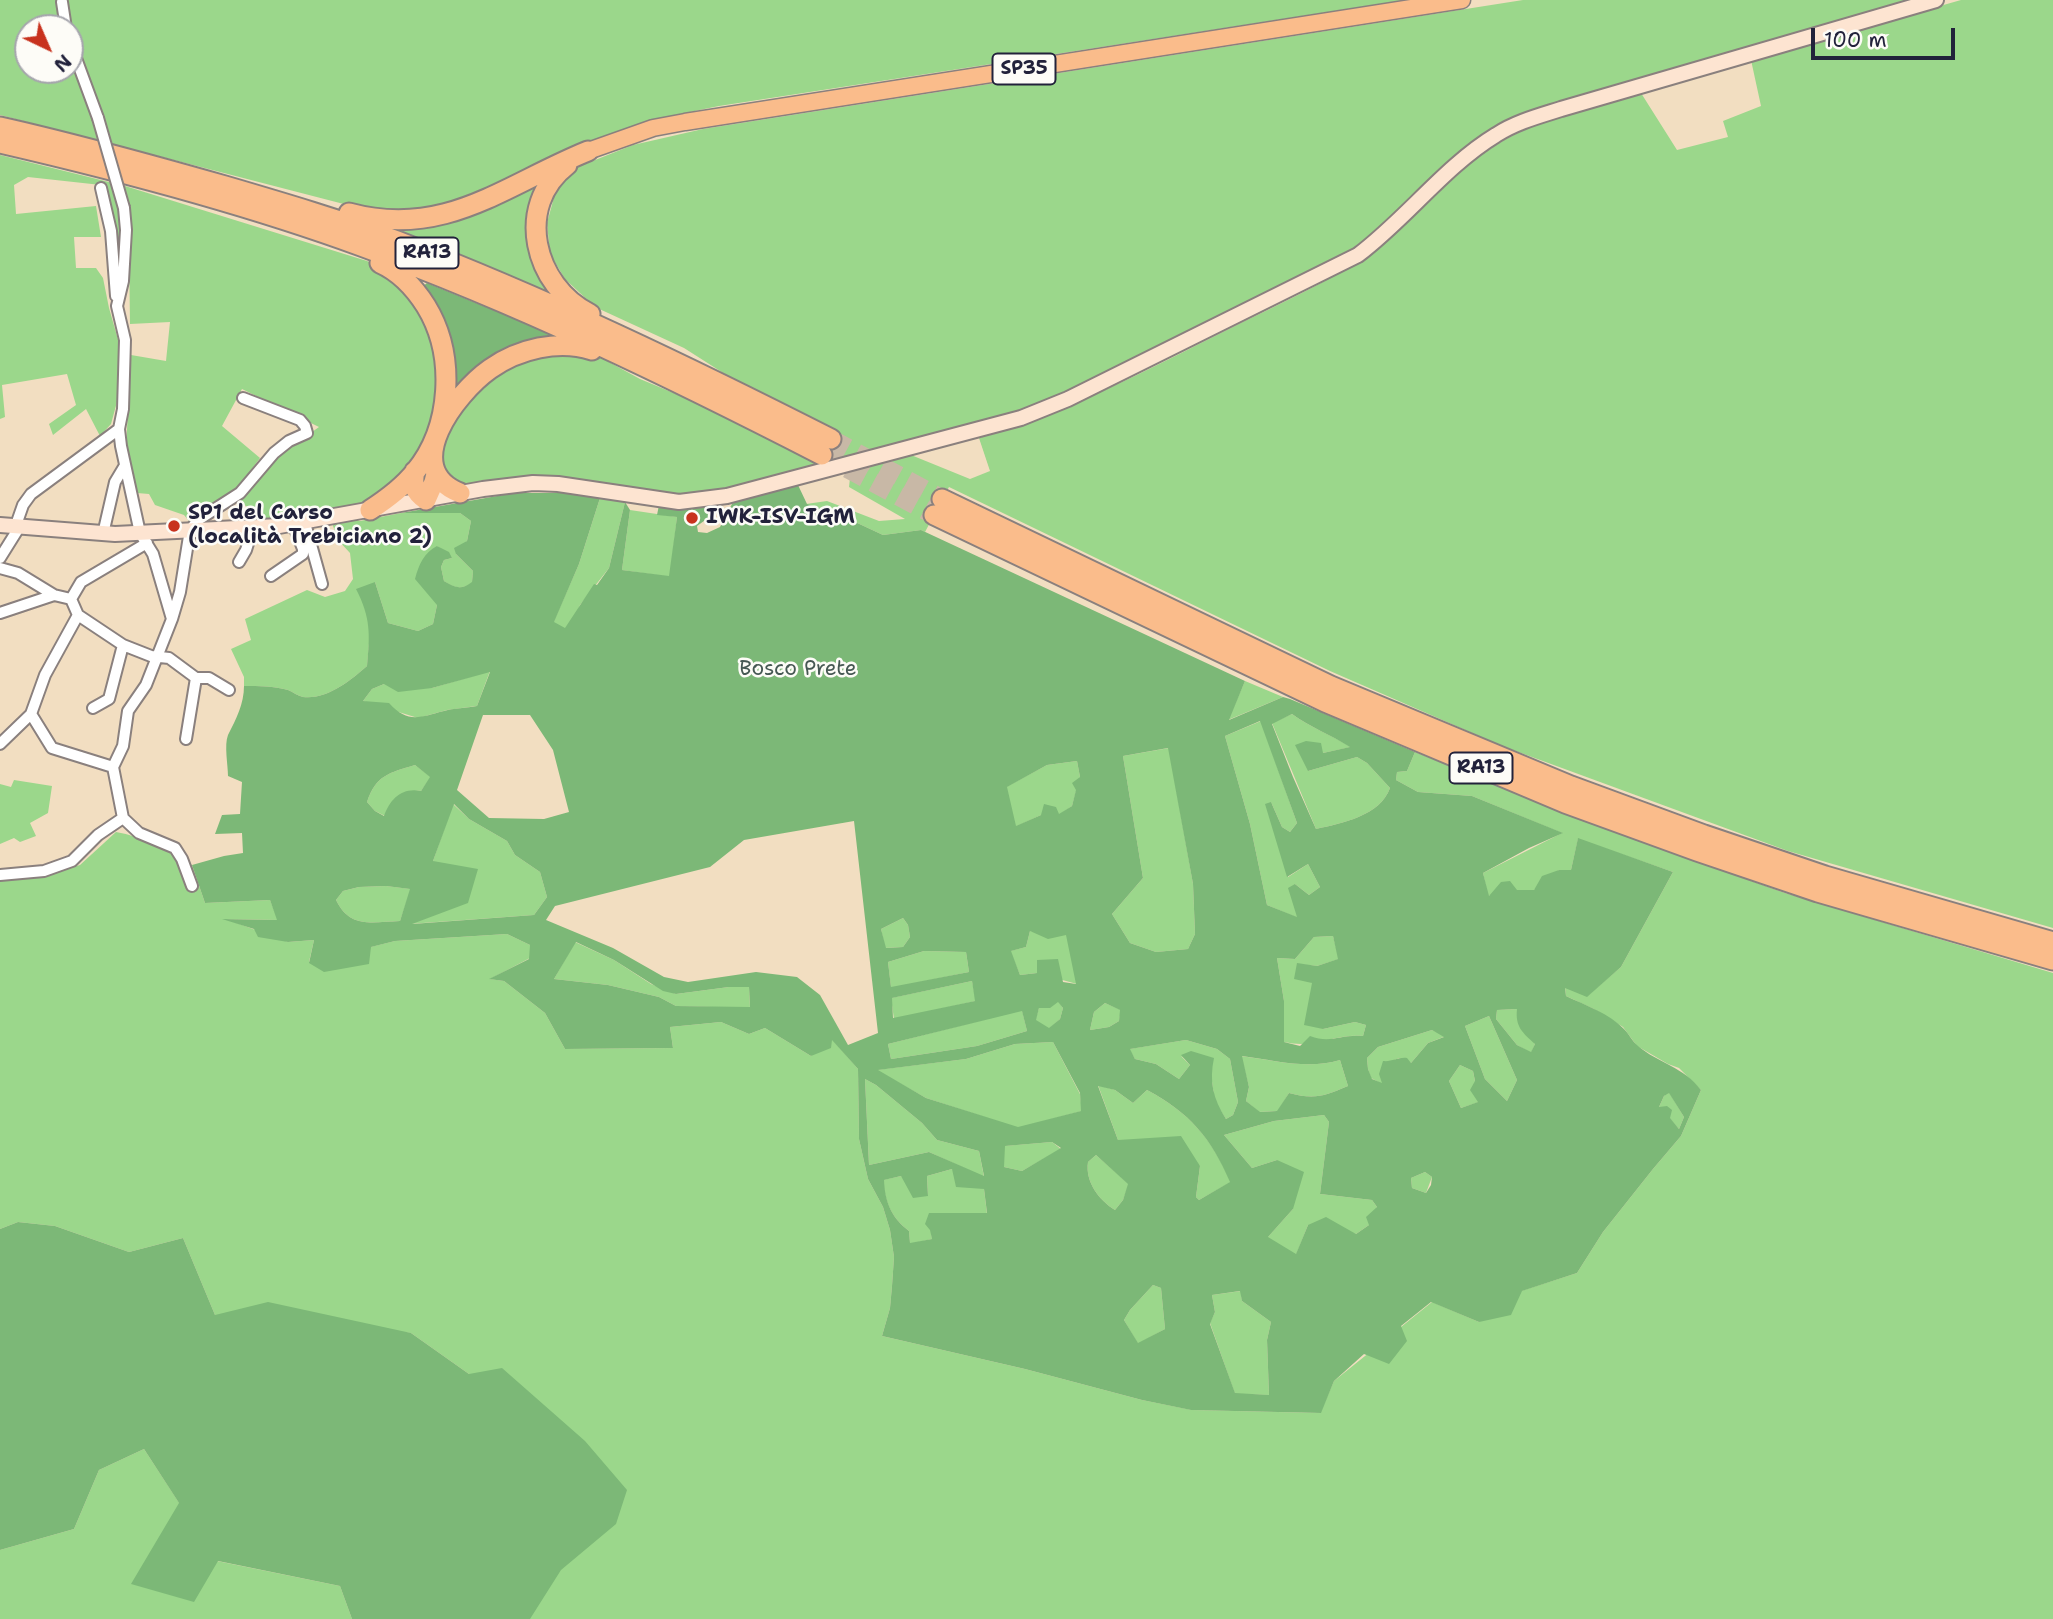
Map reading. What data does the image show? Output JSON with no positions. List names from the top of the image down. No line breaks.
{"streets":{"highway":["RA13"],"main road":["SP35"]},"parks":["Bosco Prete"],"places":["IWK-ISV-IGM","SP1 del Carso (località Trebiciano 2)"],"scale_bar":"100 m","north":"bottom right"}
